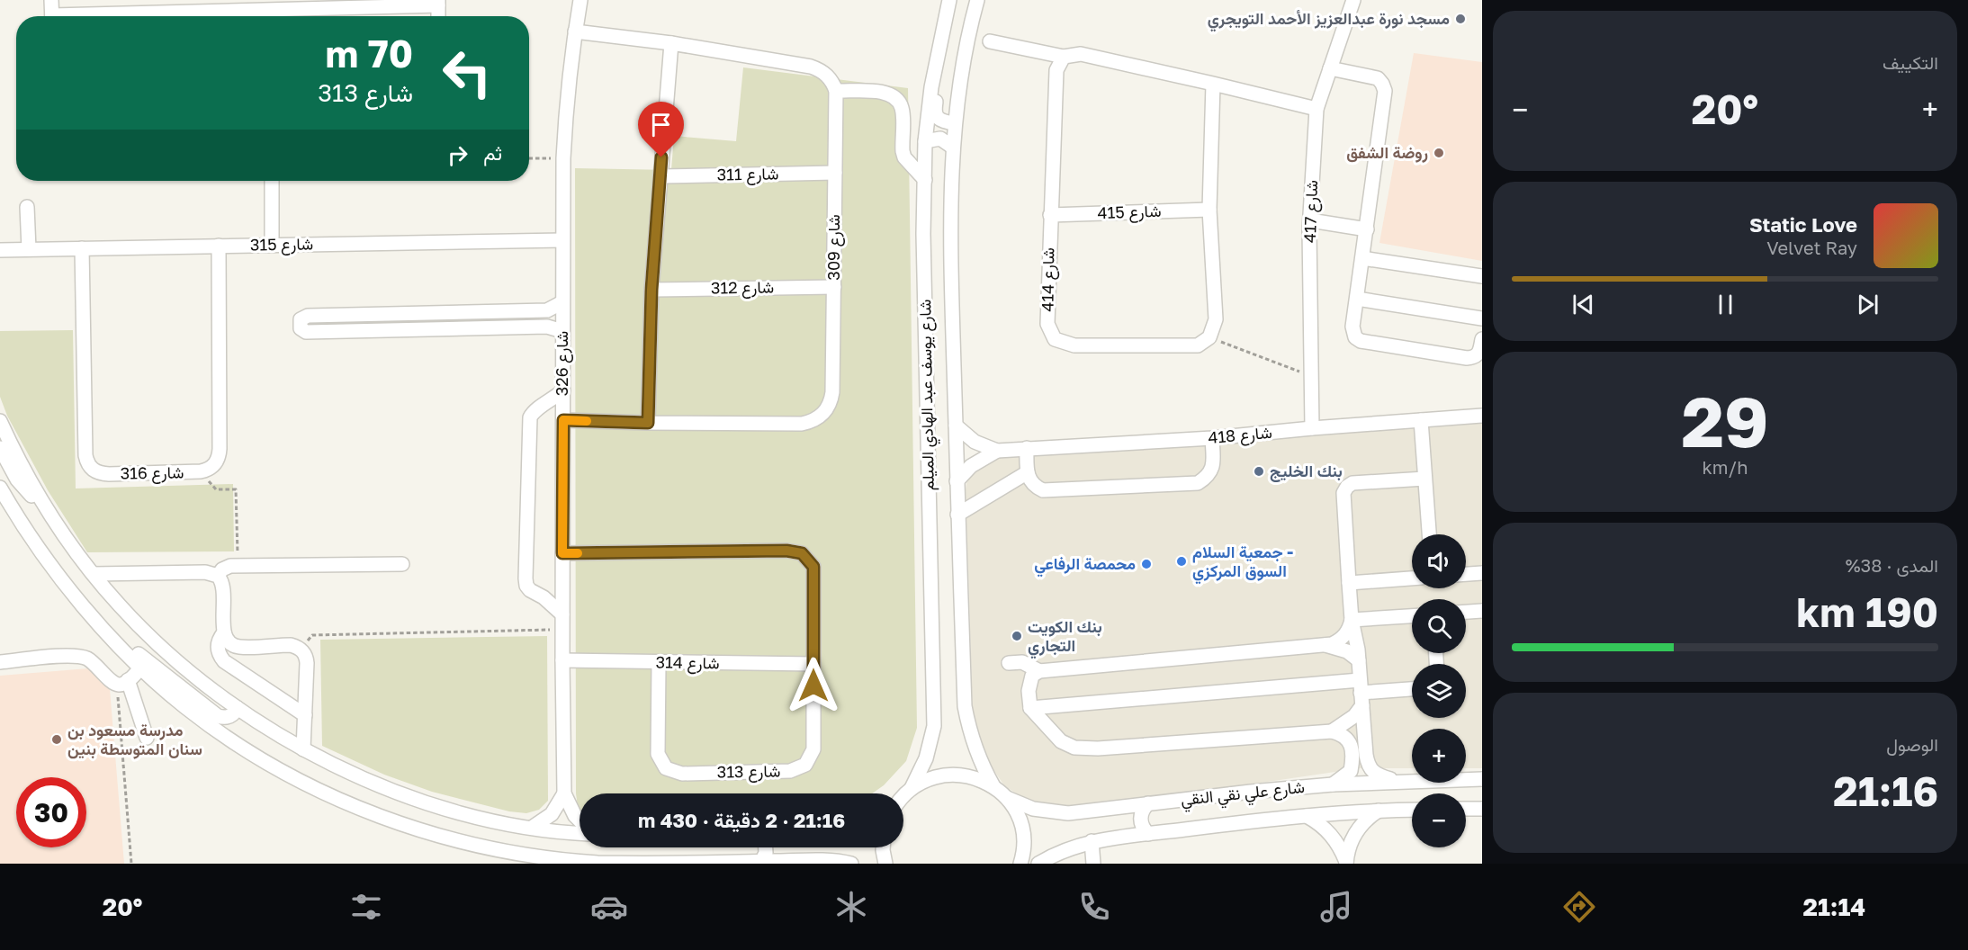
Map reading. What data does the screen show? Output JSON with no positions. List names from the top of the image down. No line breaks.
{"streets":{"street":["شارع 311","شارع 417","شارع 415","شارع 315","شارع 309","شارع 414","شارع 312","شارع 326","شارع يوسف عبد الهادي الميلم","شارع 418","شارع 316","شارع 314","شارع 313","شارع علي نقي النقي"]},"crossings":[["شارع 311","شارع 309"],["شارع 417","شارع 418"],["شارع 415","شارع 414"],["شارع 315","شارع 326"],["شارع 315","شارع 316"],["شارع 309","شارع 312"],["شارع 309","شارع 326"],["شارع 326","شارع 314"],["شارع 326","شارع 313"],["شارع يوسف عبد الهادي الميلم","شارع 418"],["شارع 314","شارع 313"]],"places":["مسجد نورة عبدالعزيز الأحمد التويجري","روضة الشفق","بنك الخليج","جمعية السلام - السوق المركزي","محمصة الرفاعي","بنك الكويت التجاري","مدرسة مسعود بن سنان المتوسطة بنين"],"page":{"tile":["التكييف",["29","km/h"],["المدى · 38%","190 km"],["الوصول","21:16"]],"turn":["70 m","شارع 313"],"heat":["−","20°","+"],"then":"ثم","song":["Static Love","Velvet Ray"],"map_buttons":["+","−"],"limit":"30","trip":"21:16 · 2 دقيقة · 430 m","tabs":["21:14","20°"]}}
